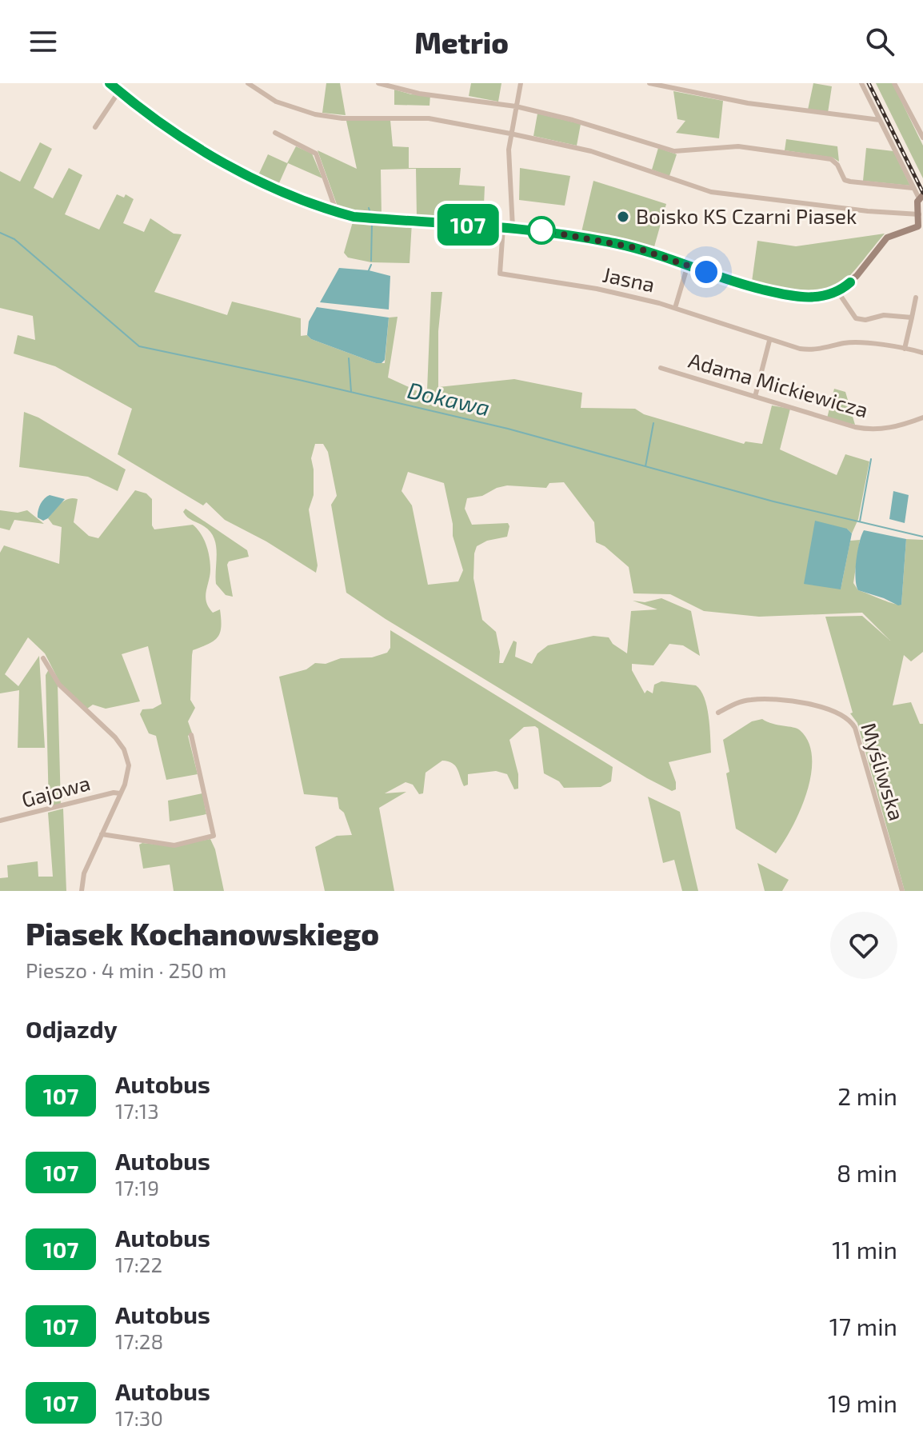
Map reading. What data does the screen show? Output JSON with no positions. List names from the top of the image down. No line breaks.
{"streets":{"street":["Jasna","Adama Mickiewicza","Myśliwska","Gajowa"]},"water":["Dokawa"],"places":["Boisko KS Czarni Piasek"],"lines":["bus line 107"],"page":{"header":"Metrio","on_map":"107","heading":[["Piasek Kochanowskiego","Pieszo · 4 min · 250 m"],"Odjazdy"],"list":[{"mark":"107","name":"Autobus","note":"17:13","value":"2 min"},{"mark":"107","name":"Autobus","note":"17:19","value":"8 min"},{"mark":"107","name":"Autobus","note":"17:22","value":"11 min"},{"mark":"107","name":"Autobus","note":"17:28","value":"17 min"},{"mark":"107","name":"Autobus","note":"17:30","value":"19 min"}]}}
